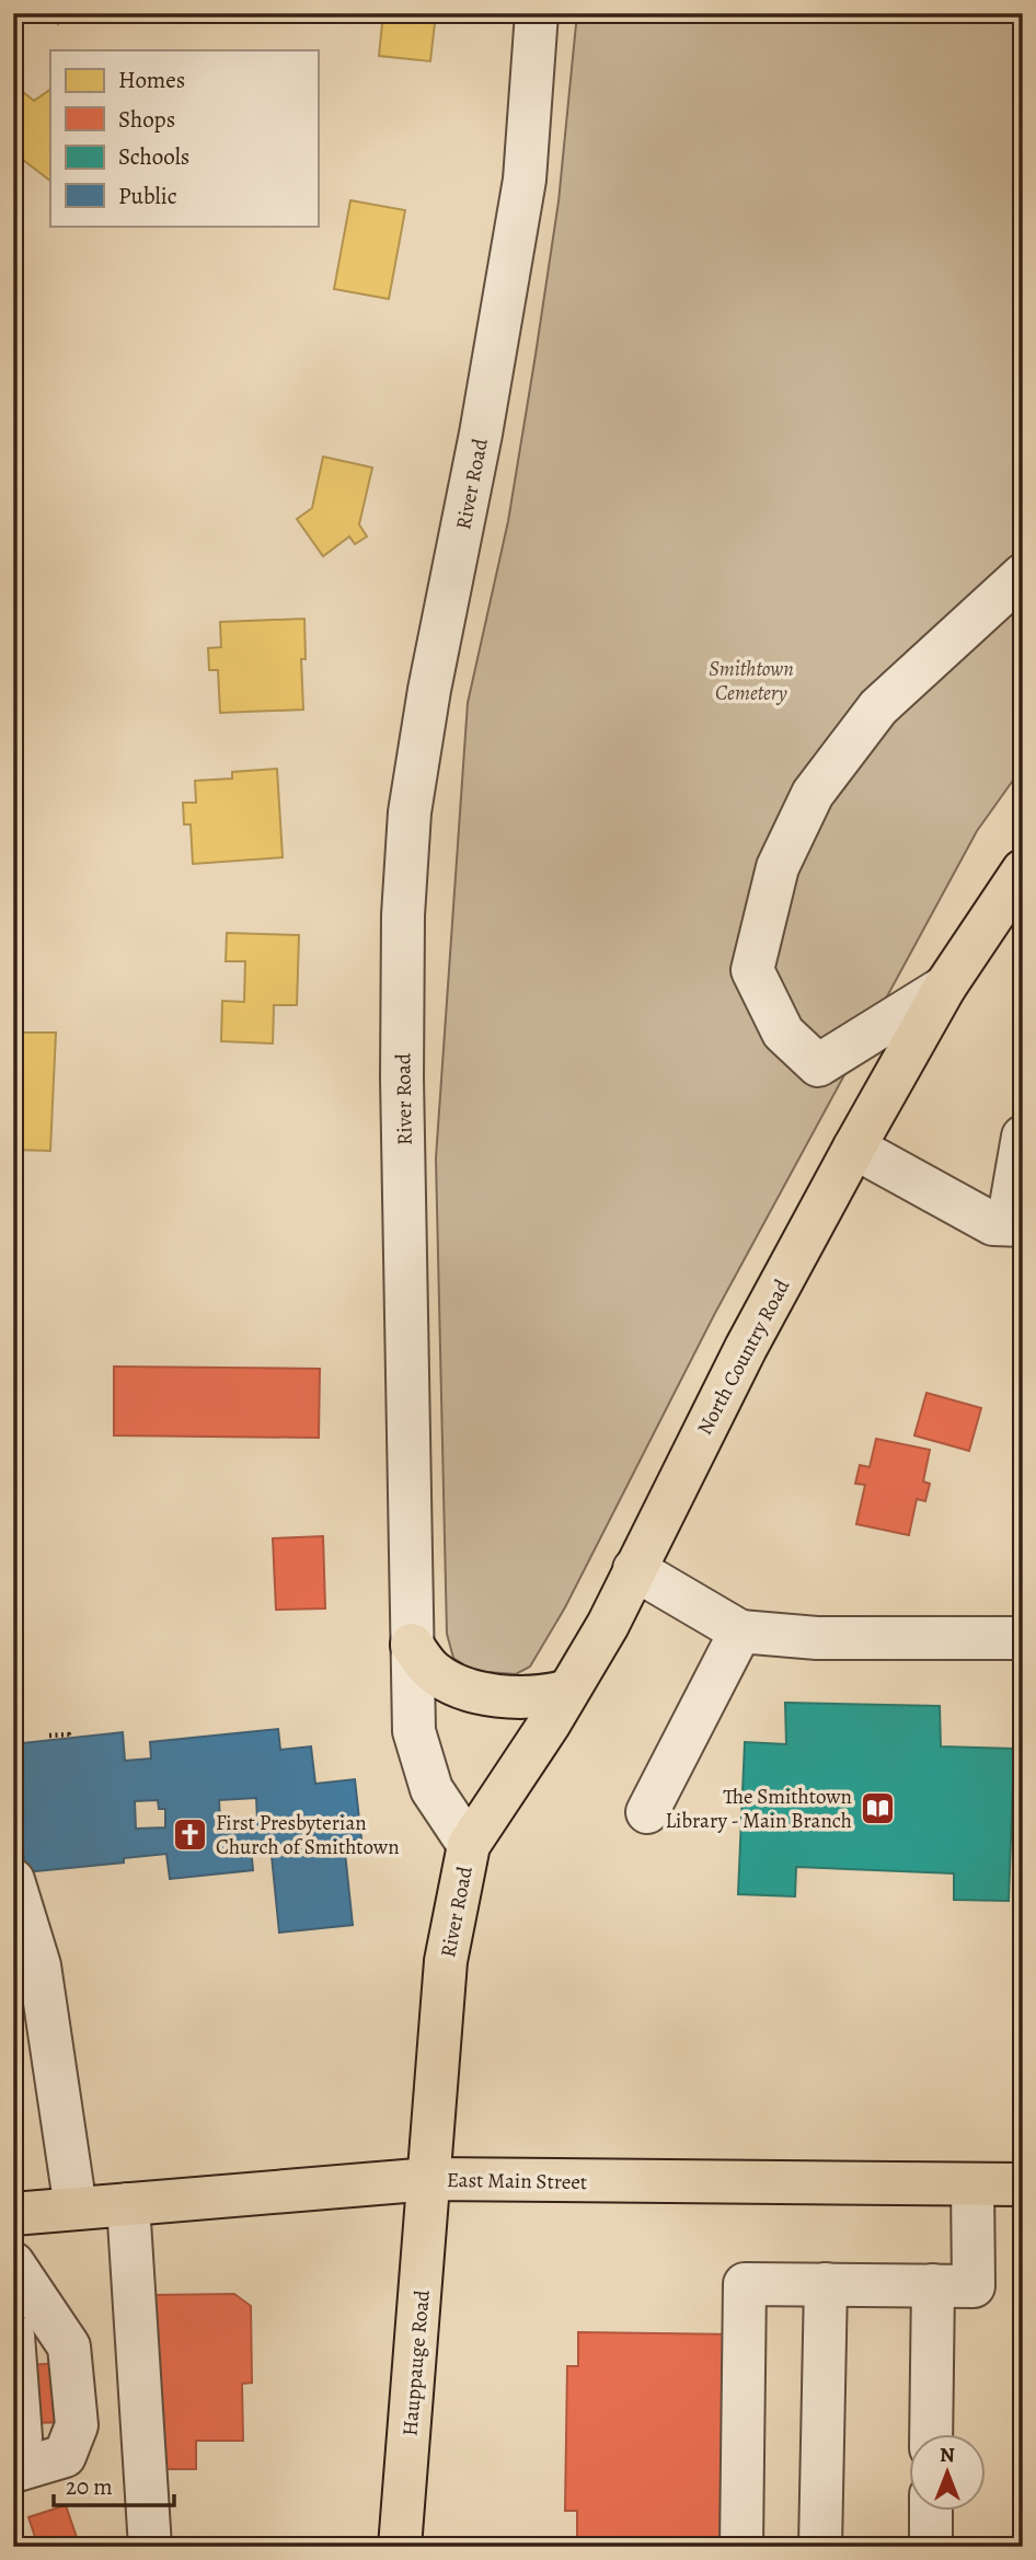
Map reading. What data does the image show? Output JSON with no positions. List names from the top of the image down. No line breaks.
{"streets":{"main road":["River Road","North Country Road","East Main Street","Hauppauge Road"]},"crossings":[["River Road","North Country Road"],["River Road","East Main Street"],["River Road","Hauppauge Road"],["East Main Street","Hauppauge Road"]],"parks":["Smithtown Cemetery"],"places":{"library":["The Smithtown Library - Main Branch"],"church":["First Presbyterian Church of Smithtown"]},"legend":["Homes","Shops","Schools","Public"],"scale_bar":"20 m","north":"top"}
